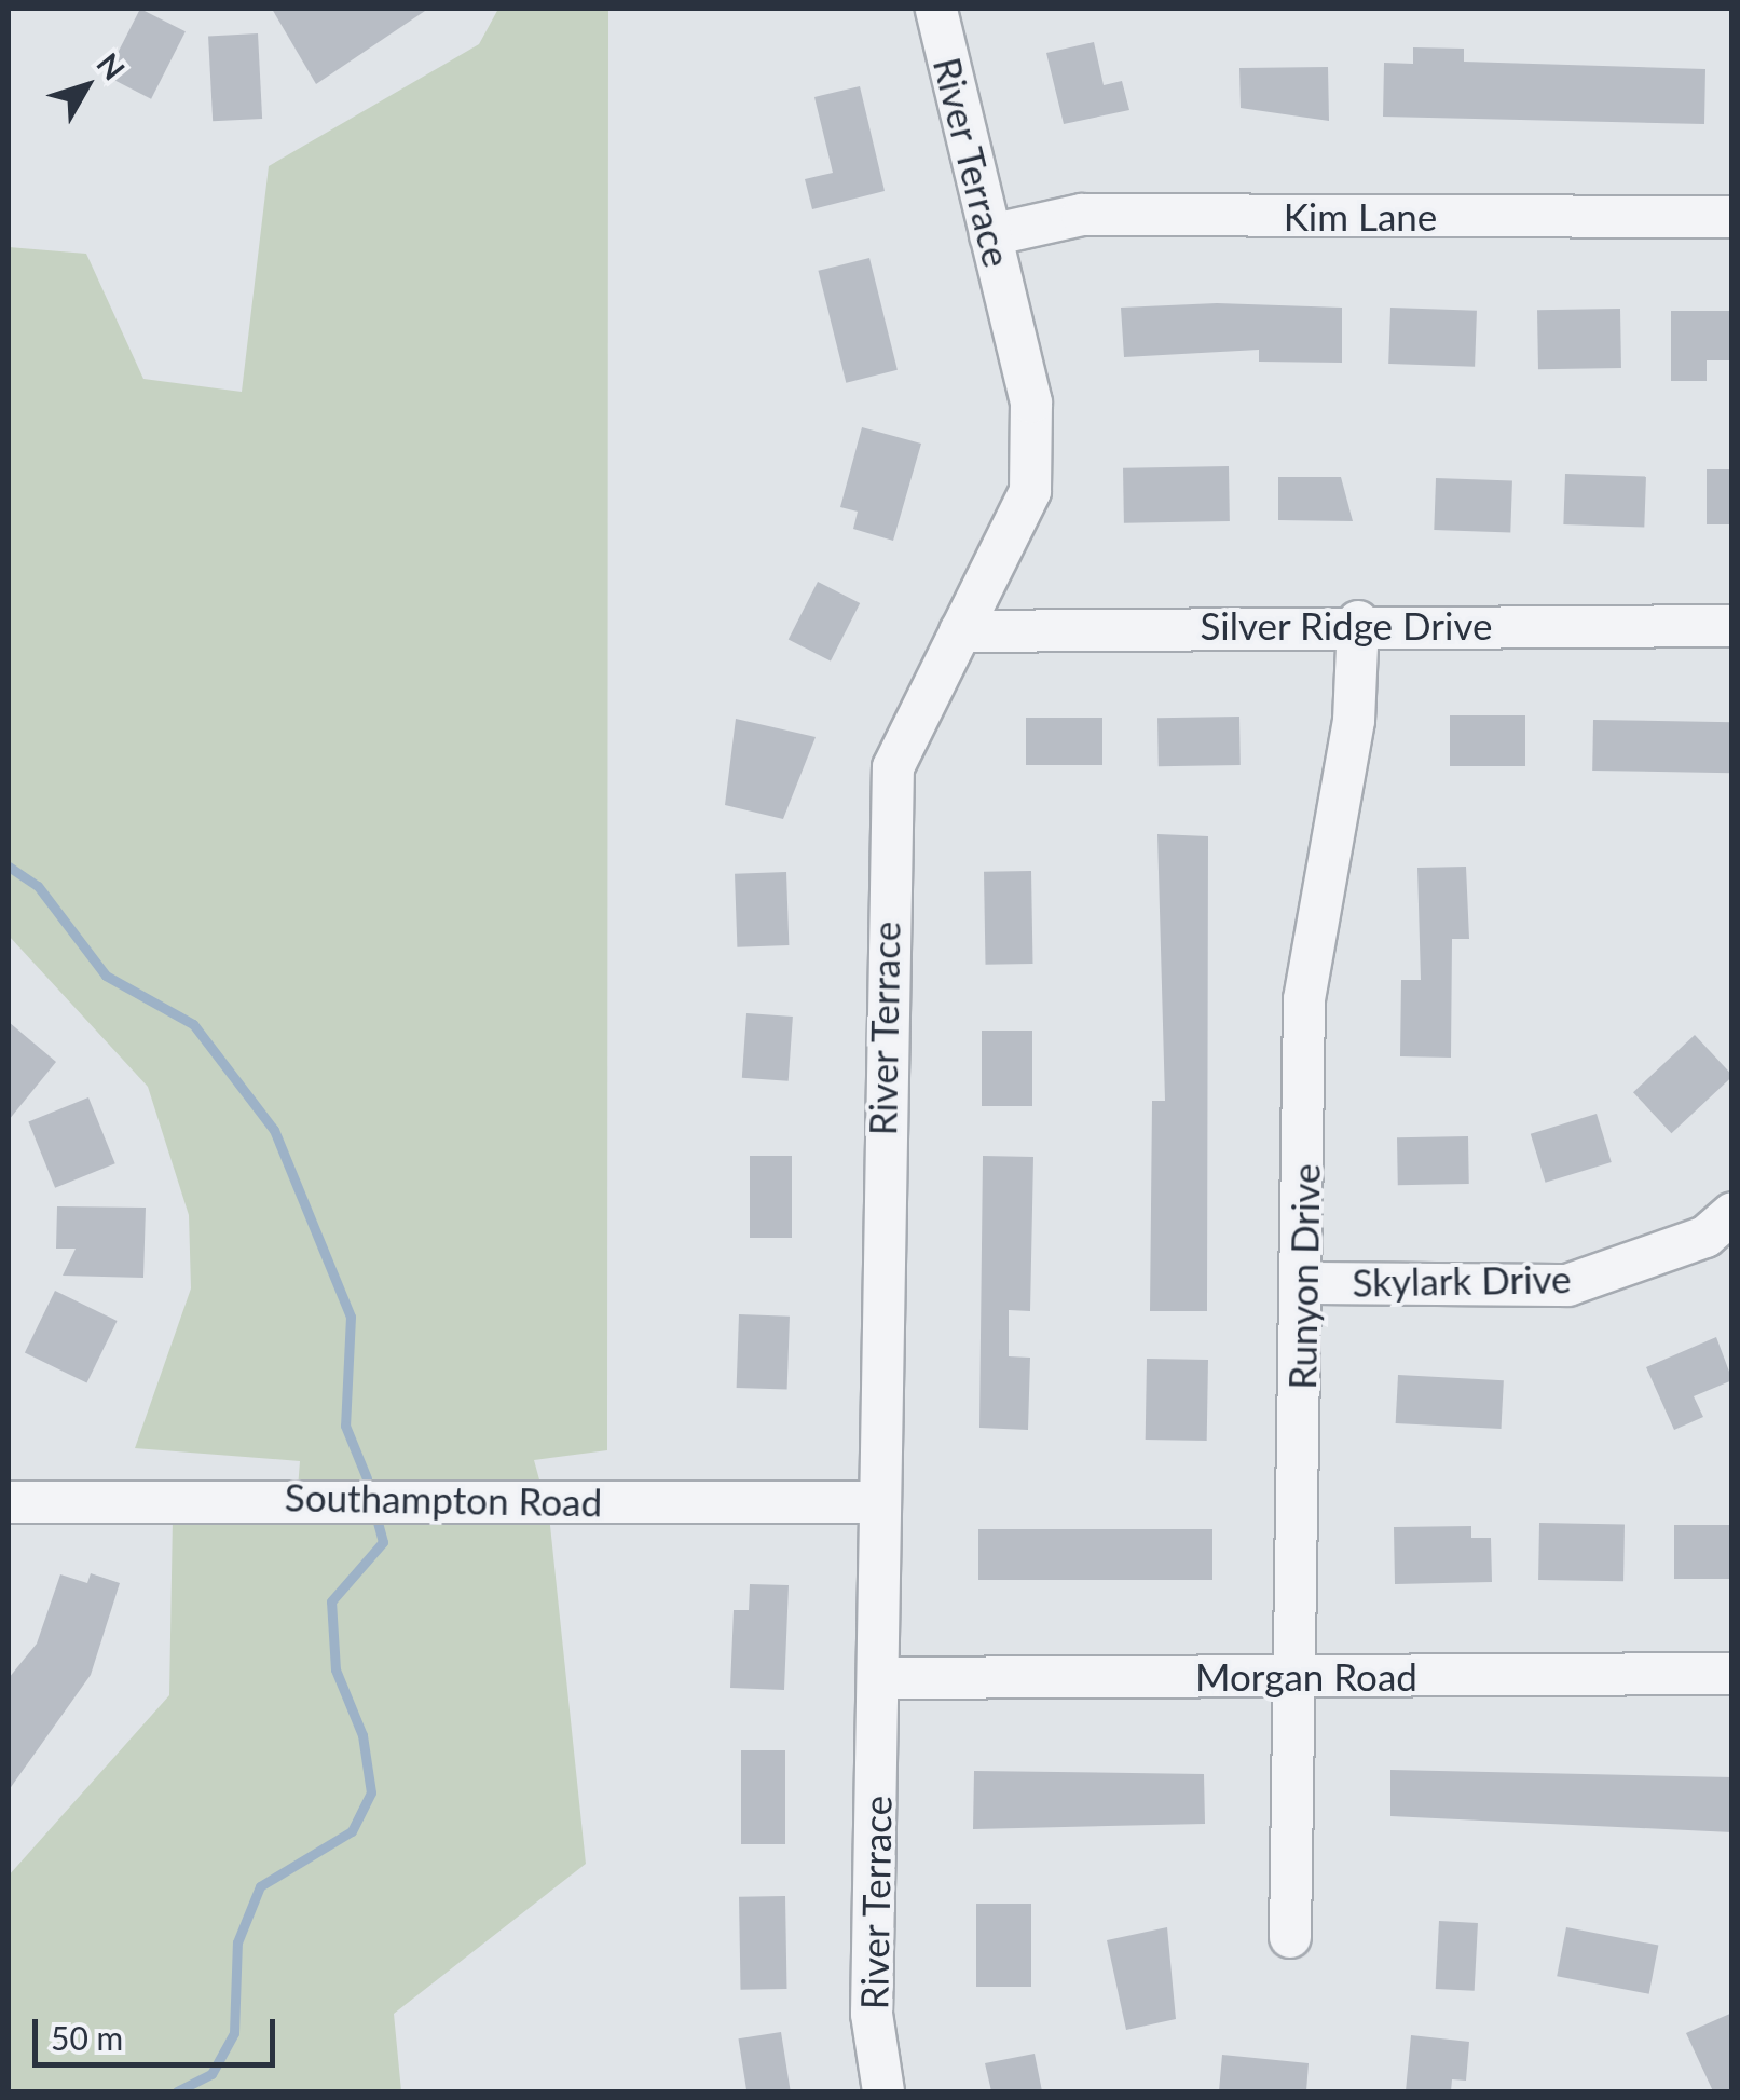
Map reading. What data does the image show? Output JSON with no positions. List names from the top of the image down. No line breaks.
{"streets":{"street":["River Terrace","Kim Lane","Silver Ridge Drive","Runyon Drive","Skylark Drive","Southampton Road","Morgan Road"]},"crossings":[["River Terrace","Kim Lane"],["River Terrace","Silver Ridge Drive"],["River Terrace","Southampton Road"],["River Terrace","Morgan Road"],["Silver Ridge Drive","Runyon Drive"],["Runyon Drive","Skylark Drive"],["Runyon Drive","Morgan Road"]],"scale_bar":"50 m","north":"top right"}
